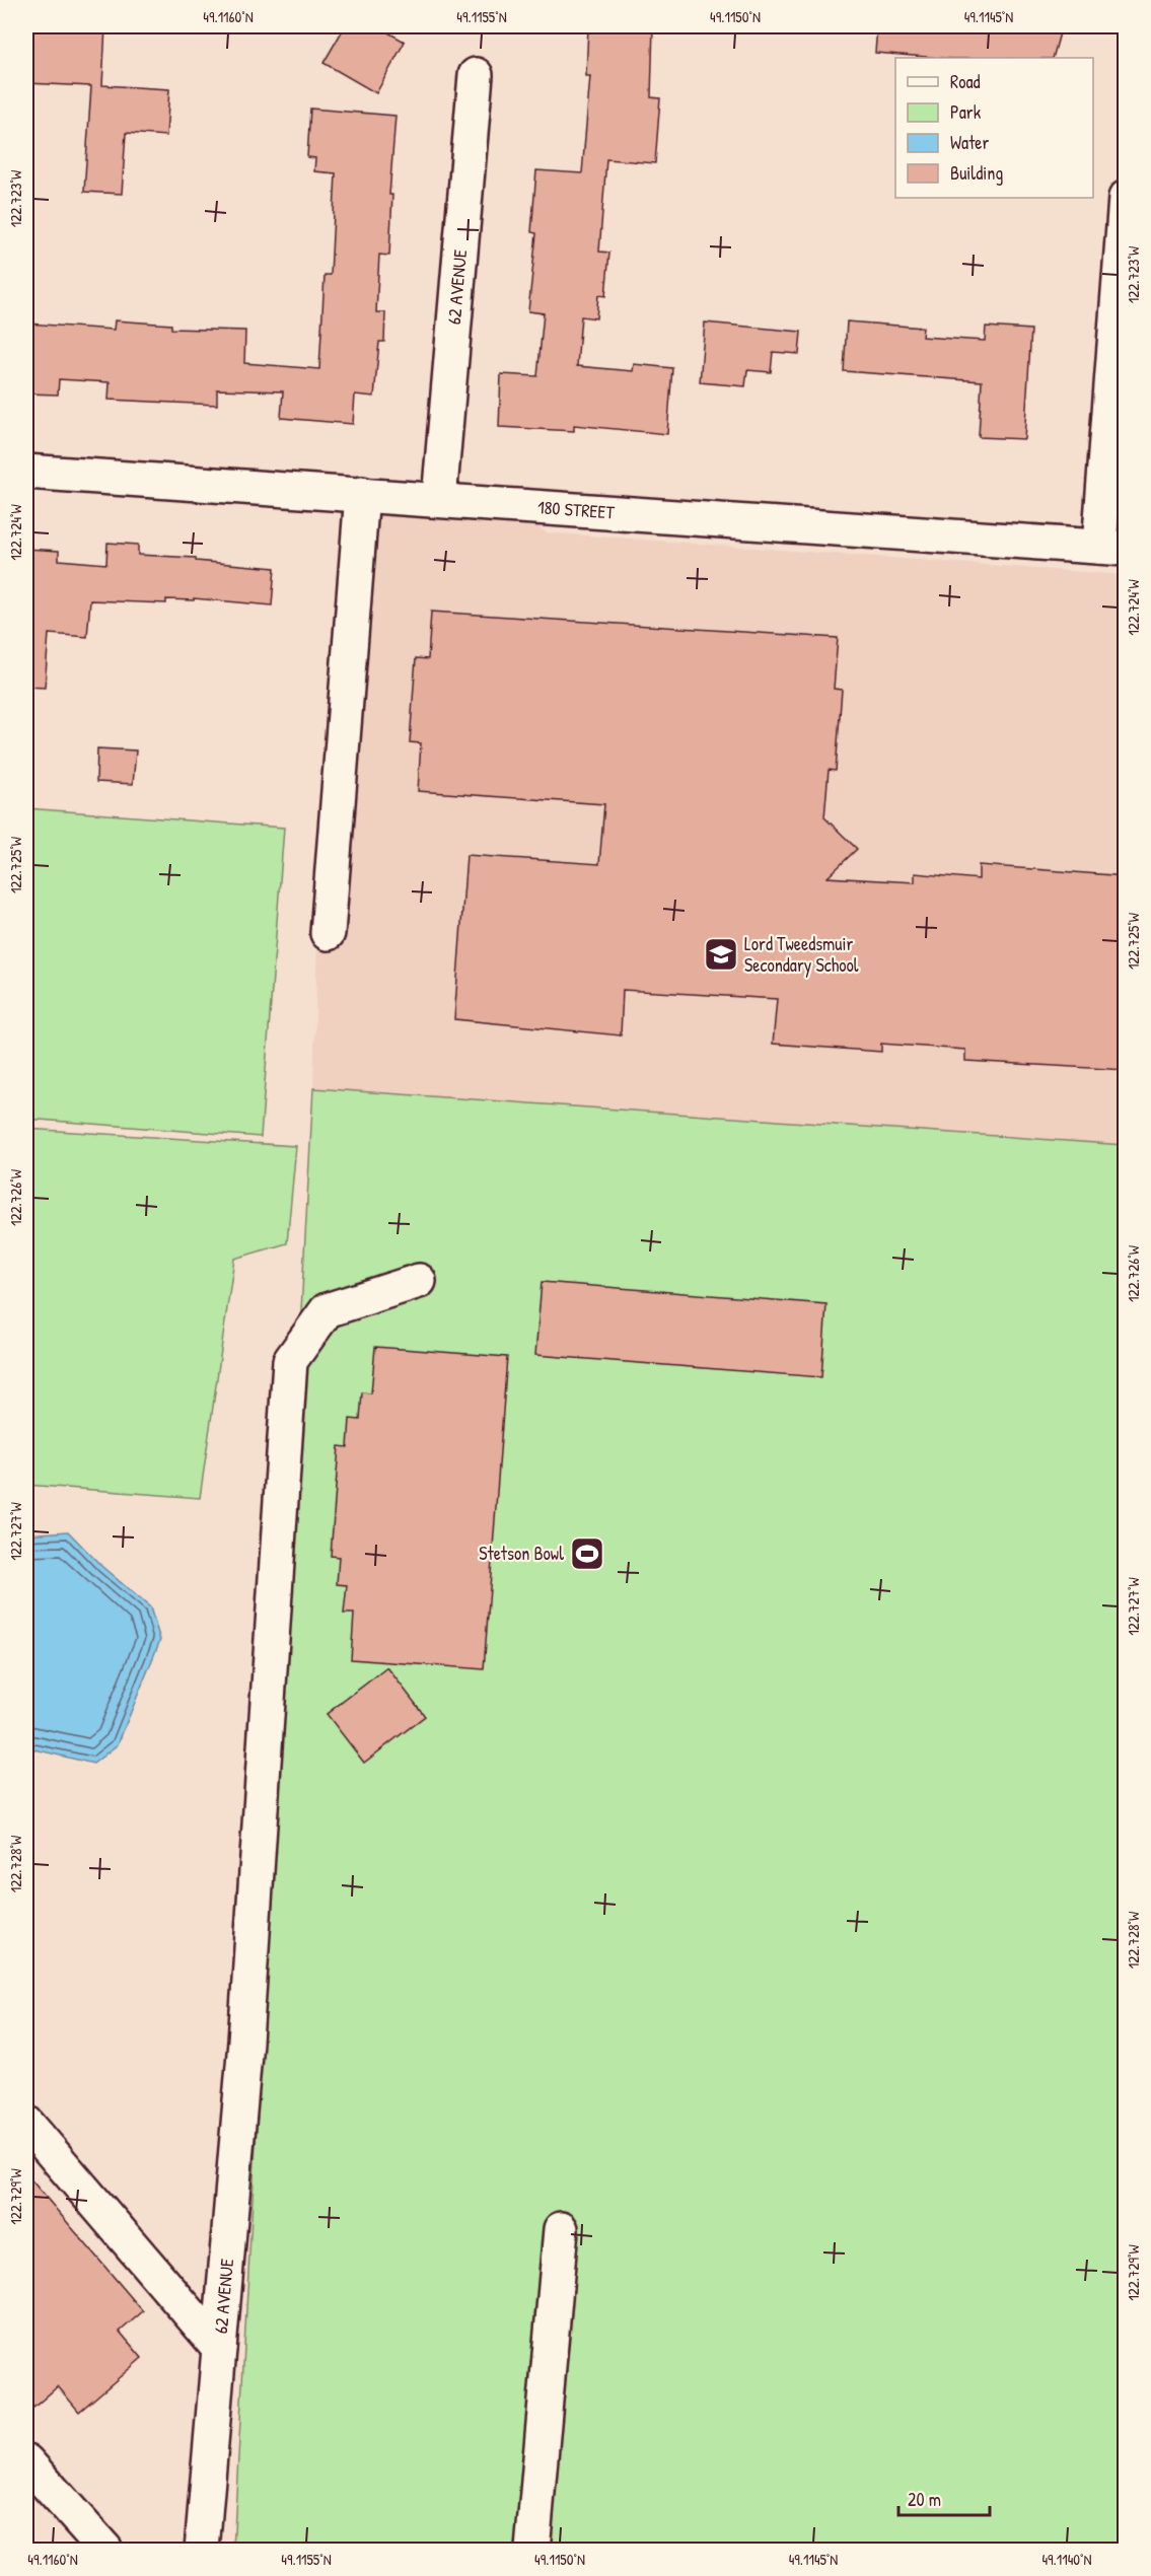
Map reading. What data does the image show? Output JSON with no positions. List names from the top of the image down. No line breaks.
{"streets":{"street":["62 AVENUE","180 STREET"]},"crossings":[["62 AVENUE","180 STREET"]],"places":{"school or university":["Lord Tweedsmuir Secondary School"],"sports":["Stetson Bowl"]},"legend":["Road","Park","Water","Building"],"scale_bar":"20 m","coordinates":["49.1160°N","49.1155°N","49.1150°N","49.1145°N","122.723°W","122.724°W","122.725°W","122.726°W","122.727°W","122.728°W","122.729°W","49.1140°N"]}
